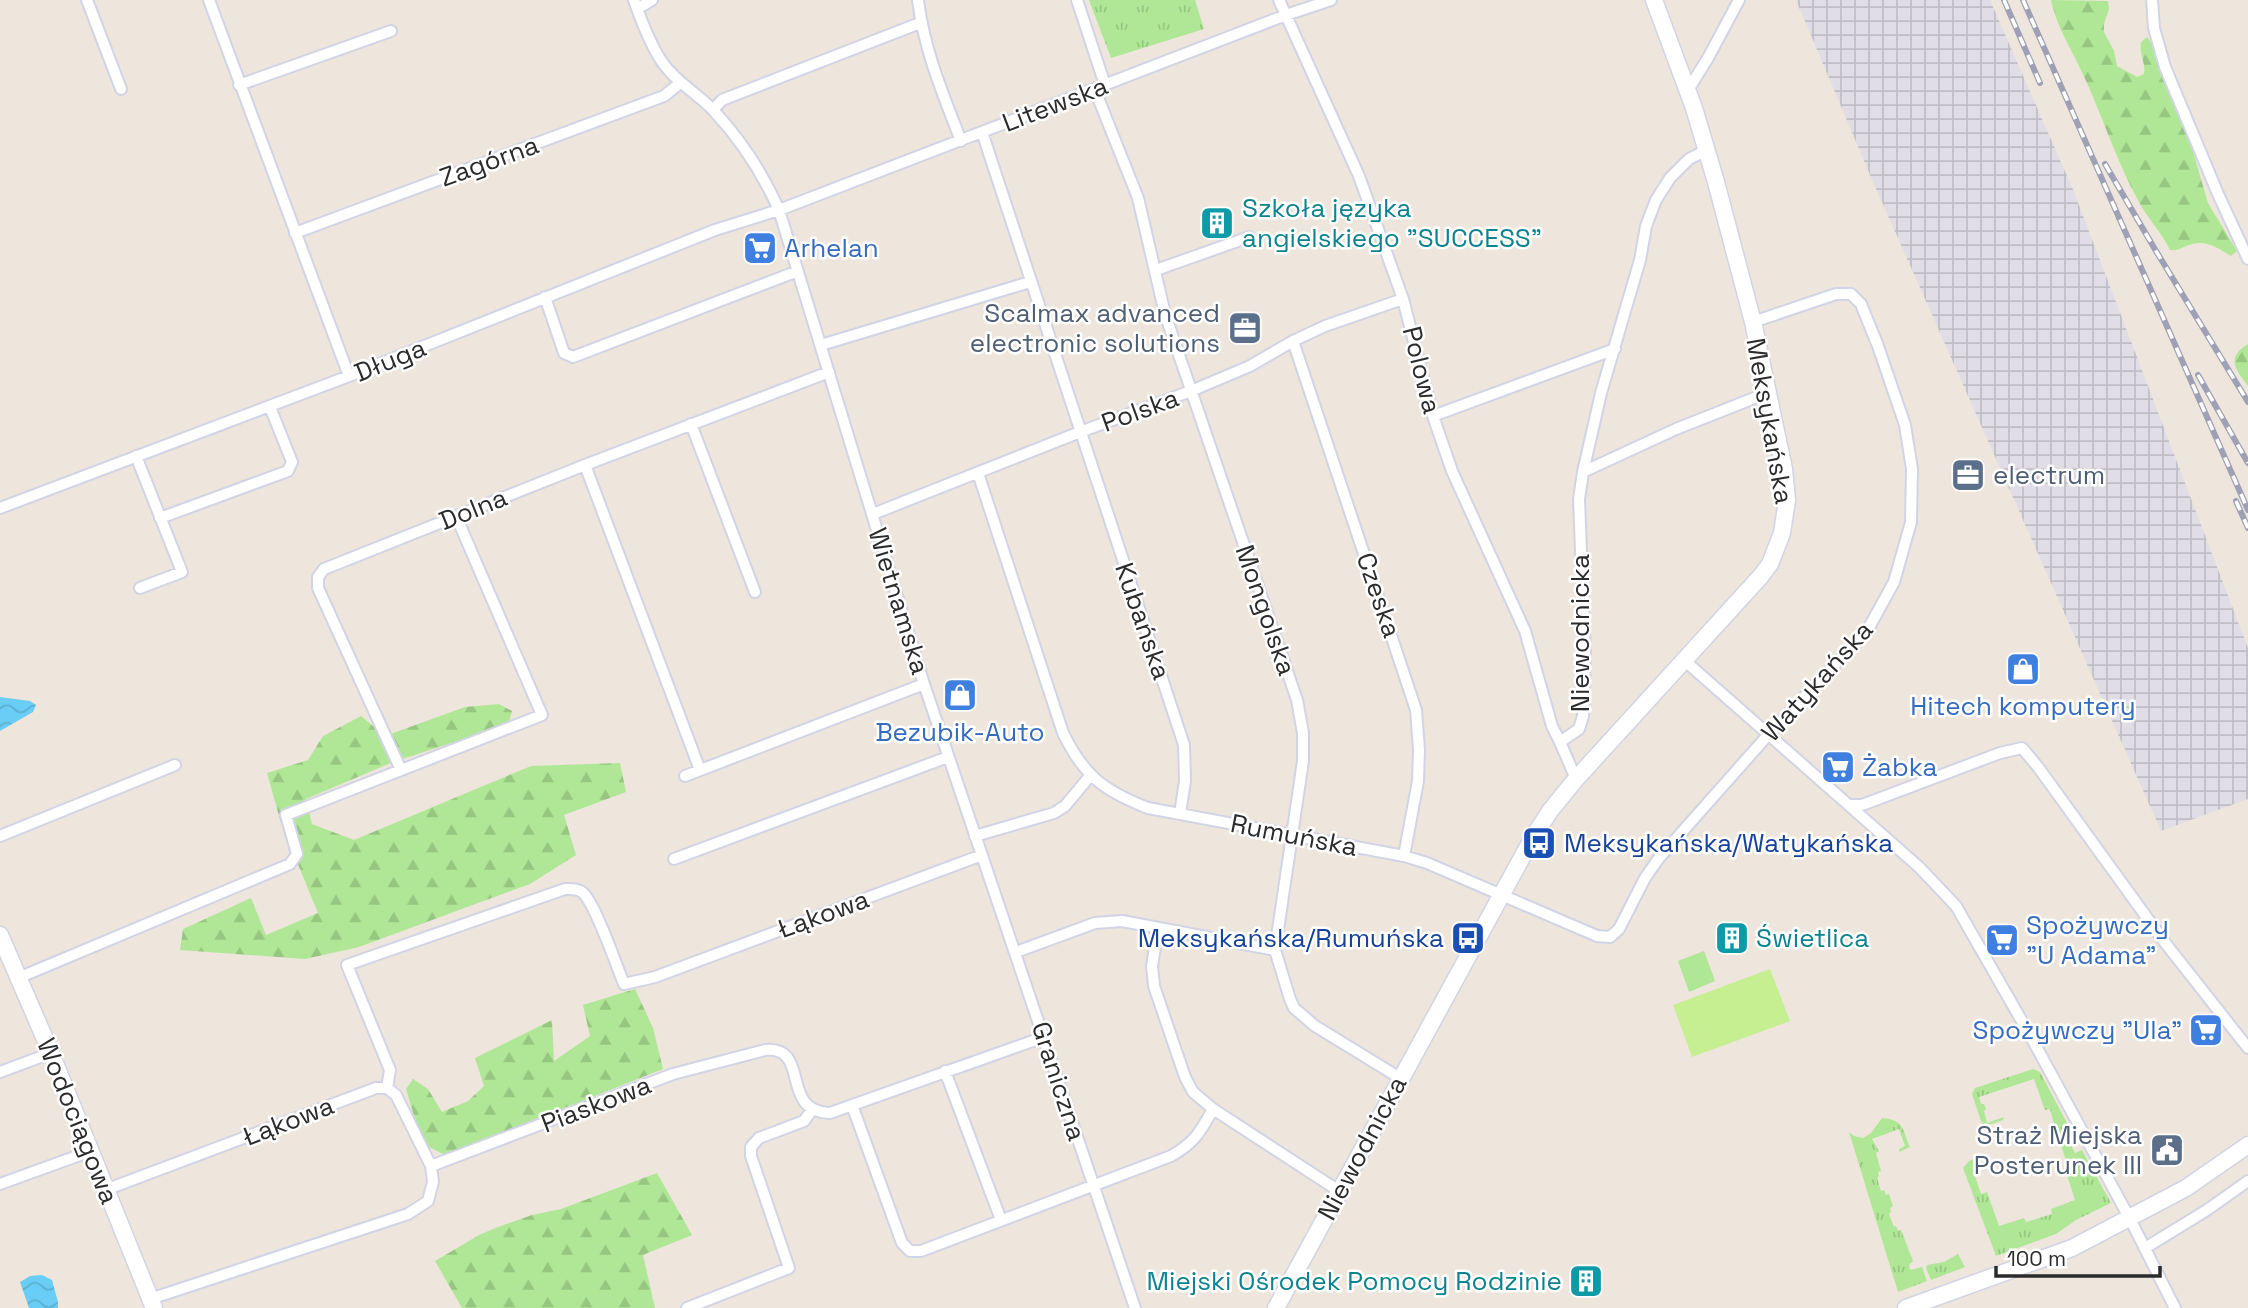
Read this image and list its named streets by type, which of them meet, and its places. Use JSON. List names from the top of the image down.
{
  "streets": {
    "street": [
      "Litewska",
      "Zagórna",
      "Długa",
      "Polowa",
      "Polska",
      "Meksykańska",
      "Dolna",
      "Czeska",
      "Wietnamska",
      "Mongolska",
      "Kubańska",
      "Niewodnicka",
      "Watykańska",
      "Rumuńska",
      "Łąkowa",
      "Graniczna",
      "Piaskowa",
      "Wodociągowa"
    ]
  },
  "crossings": [
    ["Litewska", "Długa"],
    ["Litewska", "Polowa"],
    ["Litewska", "Wietnamska"],
    ["Litewska", "Mongolska"],
    ["Litewska", "Kubańska"],
    ["Zagórna", "Wietnamska"],
    ["Długa", "Wietnamska"],
    ["Polowa", "Polska"],
    ["Polowa", "Niewodnicka"],
    ["Polska", "Czeska"],
    ["Polska", "Wietnamska"],
    ["Polska", "Mongolska"],
    ["Polska", "Kubańska"],
    ["Polska", "Rumuńska"],
    ["Meksykańska", "Niewodnicka"],
    ["Meksykańska", "Watykańska"],
    ["Dolna", "Wietnamska"],
    ["Czeska", "Rumuńska"],
    ["Wietnamska", "Łąkowa"],
    ["Wietnamska", "Graniczna"],
    ["Mongolska", "Rumuńska"],
    ["Kubańska", "Rumuńska"],
    ["Niewodnicka", "Watykańska"],
    ["Niewodnicka", "Rumuńska"],
    ["Watykańska", "Rumuńska"],
    ["Łąkowa", "Graniczna"],
    ["Łąkowa", "Wodociągowa"]
  ],
  "places": {
    "building": ["Szkoła języka angielskiego \"SUCCESS\"", "Świetlica", "Miejski Ośrodek Pomocy Rodzinie"],
    "supermarket": [
      "Arhelan",
      "Żabka",
      "Spożywczy \"U Adama\"",
      "Spożywczy \"Ula\""
    ],
    "office": ["Scalmax advanced electronic solutions", "electrum"],
    "shop": ["Hitech komputery", "Bezubik-Auto"],
    "bus stop": ["Meksykańska/Watykańska", "Meksykańska/Rumuńska"],
    "public building": ["Straż Miejska Posterunek III"]
  },
  "scale_bar": "100 m"
}
